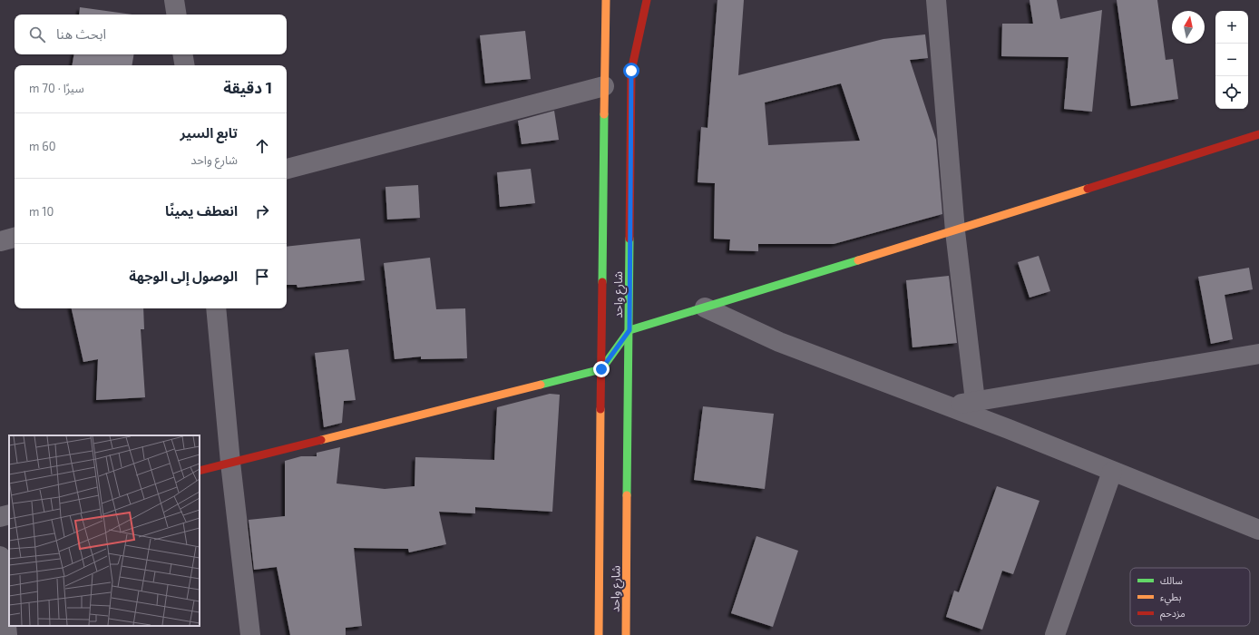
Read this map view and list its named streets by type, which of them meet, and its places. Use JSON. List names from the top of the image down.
{
  "streets": {
    "street": ["شارع واحد"]
  },
  "legend": ["سالك", "بطيء", "مزدحم"],
  "north": "top",
  "page": {
    "map_buttons": ["+", "−"],
    "search": "ابحث هنا",
    "heading": ["1 دقيقة", "سيرًا · 70 m"],
    "list": [
      ["تابع السير", "شارع واحد", "60 m"],
      ["انعطف يمينًا", "10 m"],
      "الوصول إلى الوجهة"
    ]
  }
}
